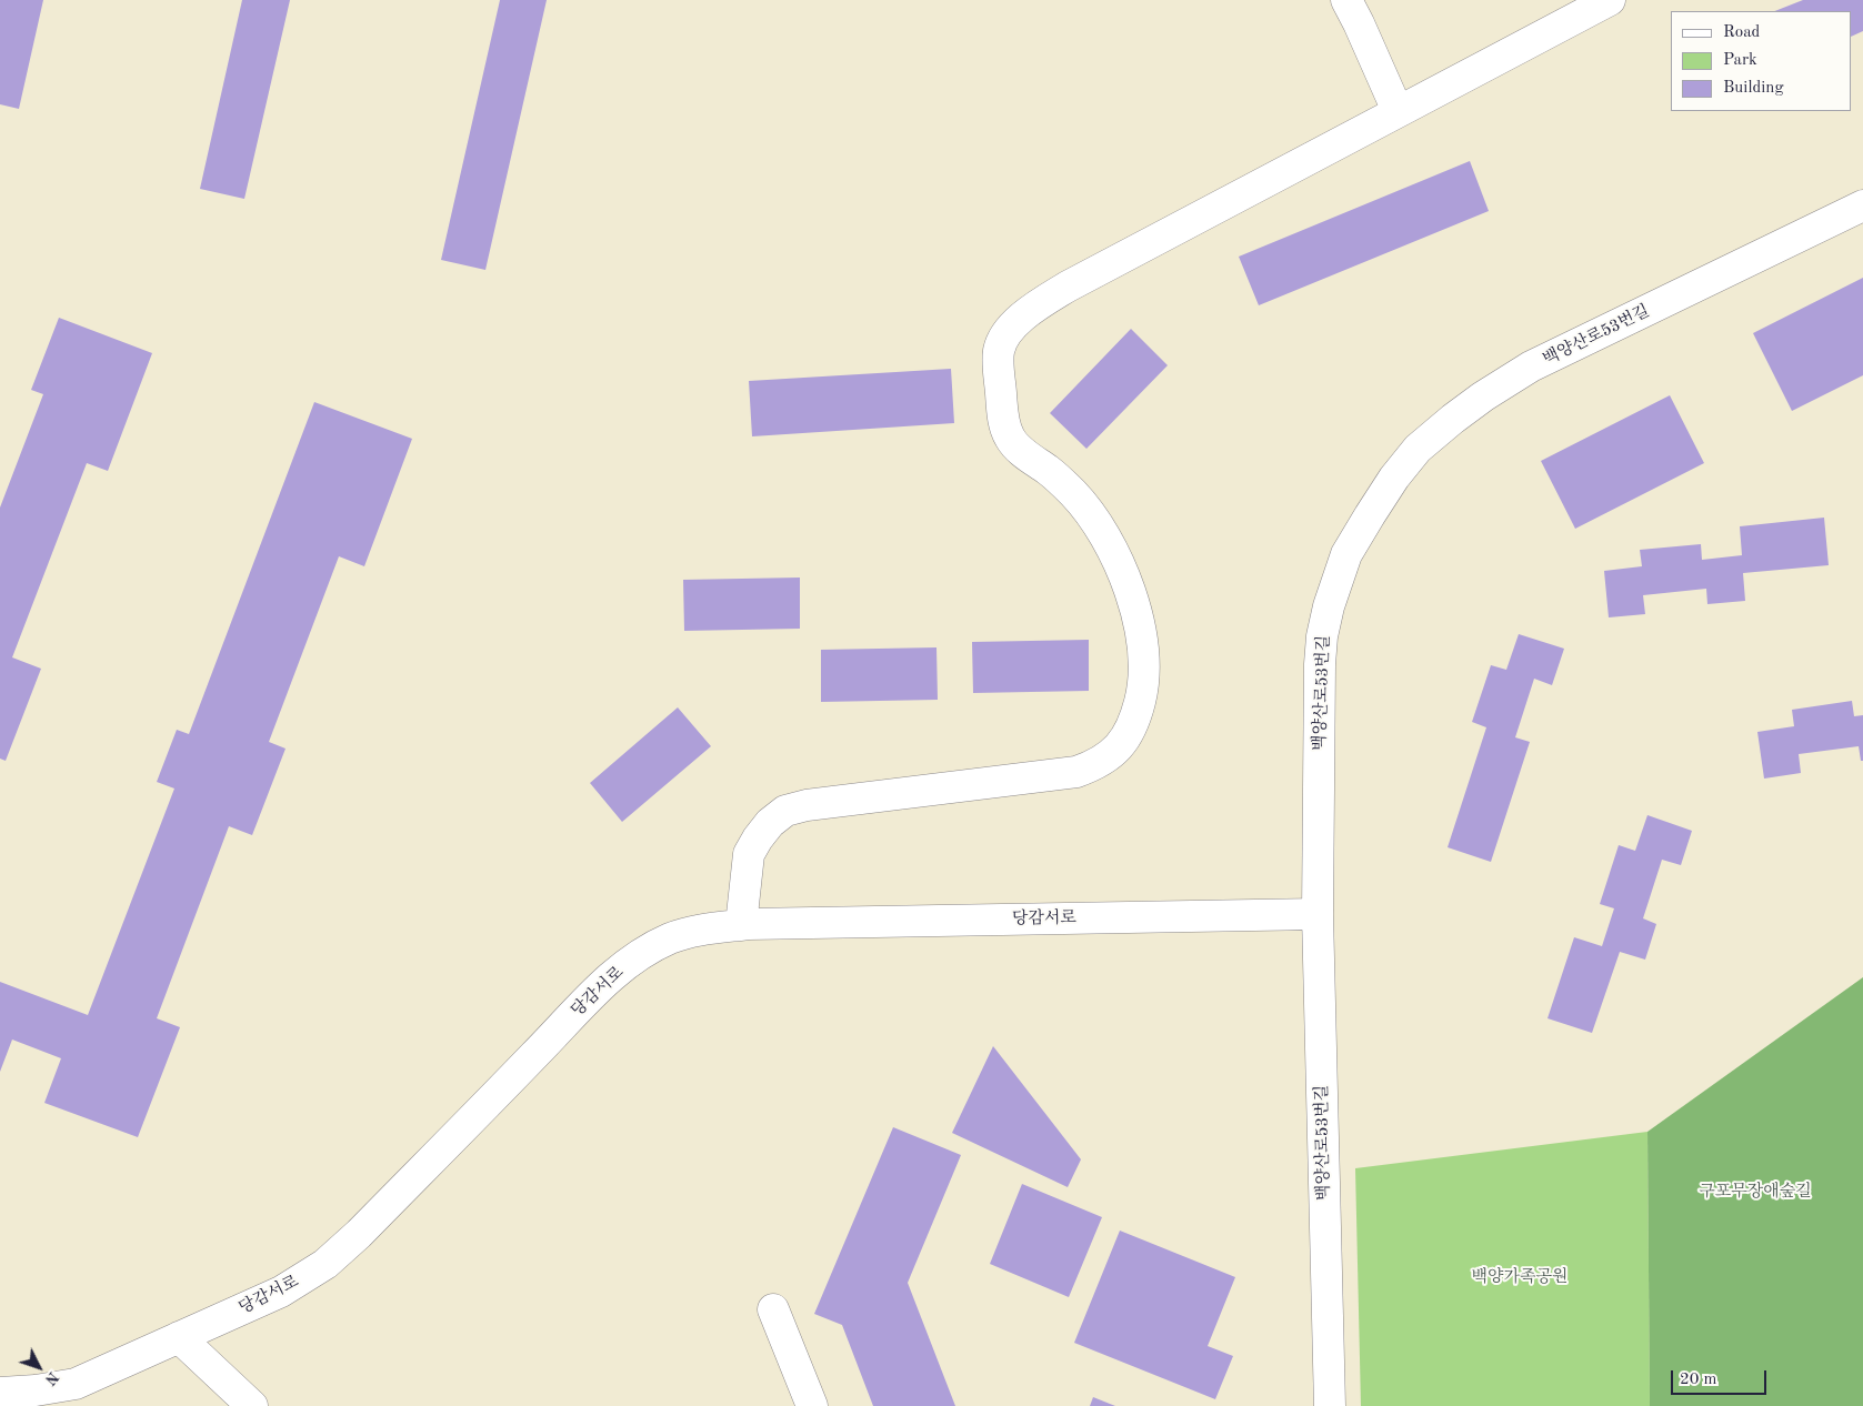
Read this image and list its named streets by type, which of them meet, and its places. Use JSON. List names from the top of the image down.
{
  "streets": {
    "street": ["백양산로53번길", "당감서로"]
  },
  "crossings": [
    ["백양산로53번길", "당감서로"]
  ],
  "parks": ["구포무장애숲길", "백양가족공원"],
  "legend": ["Road", "Park", "Building"],
  "scale_bar": "20 m",
  "north": "bottom right"
}
